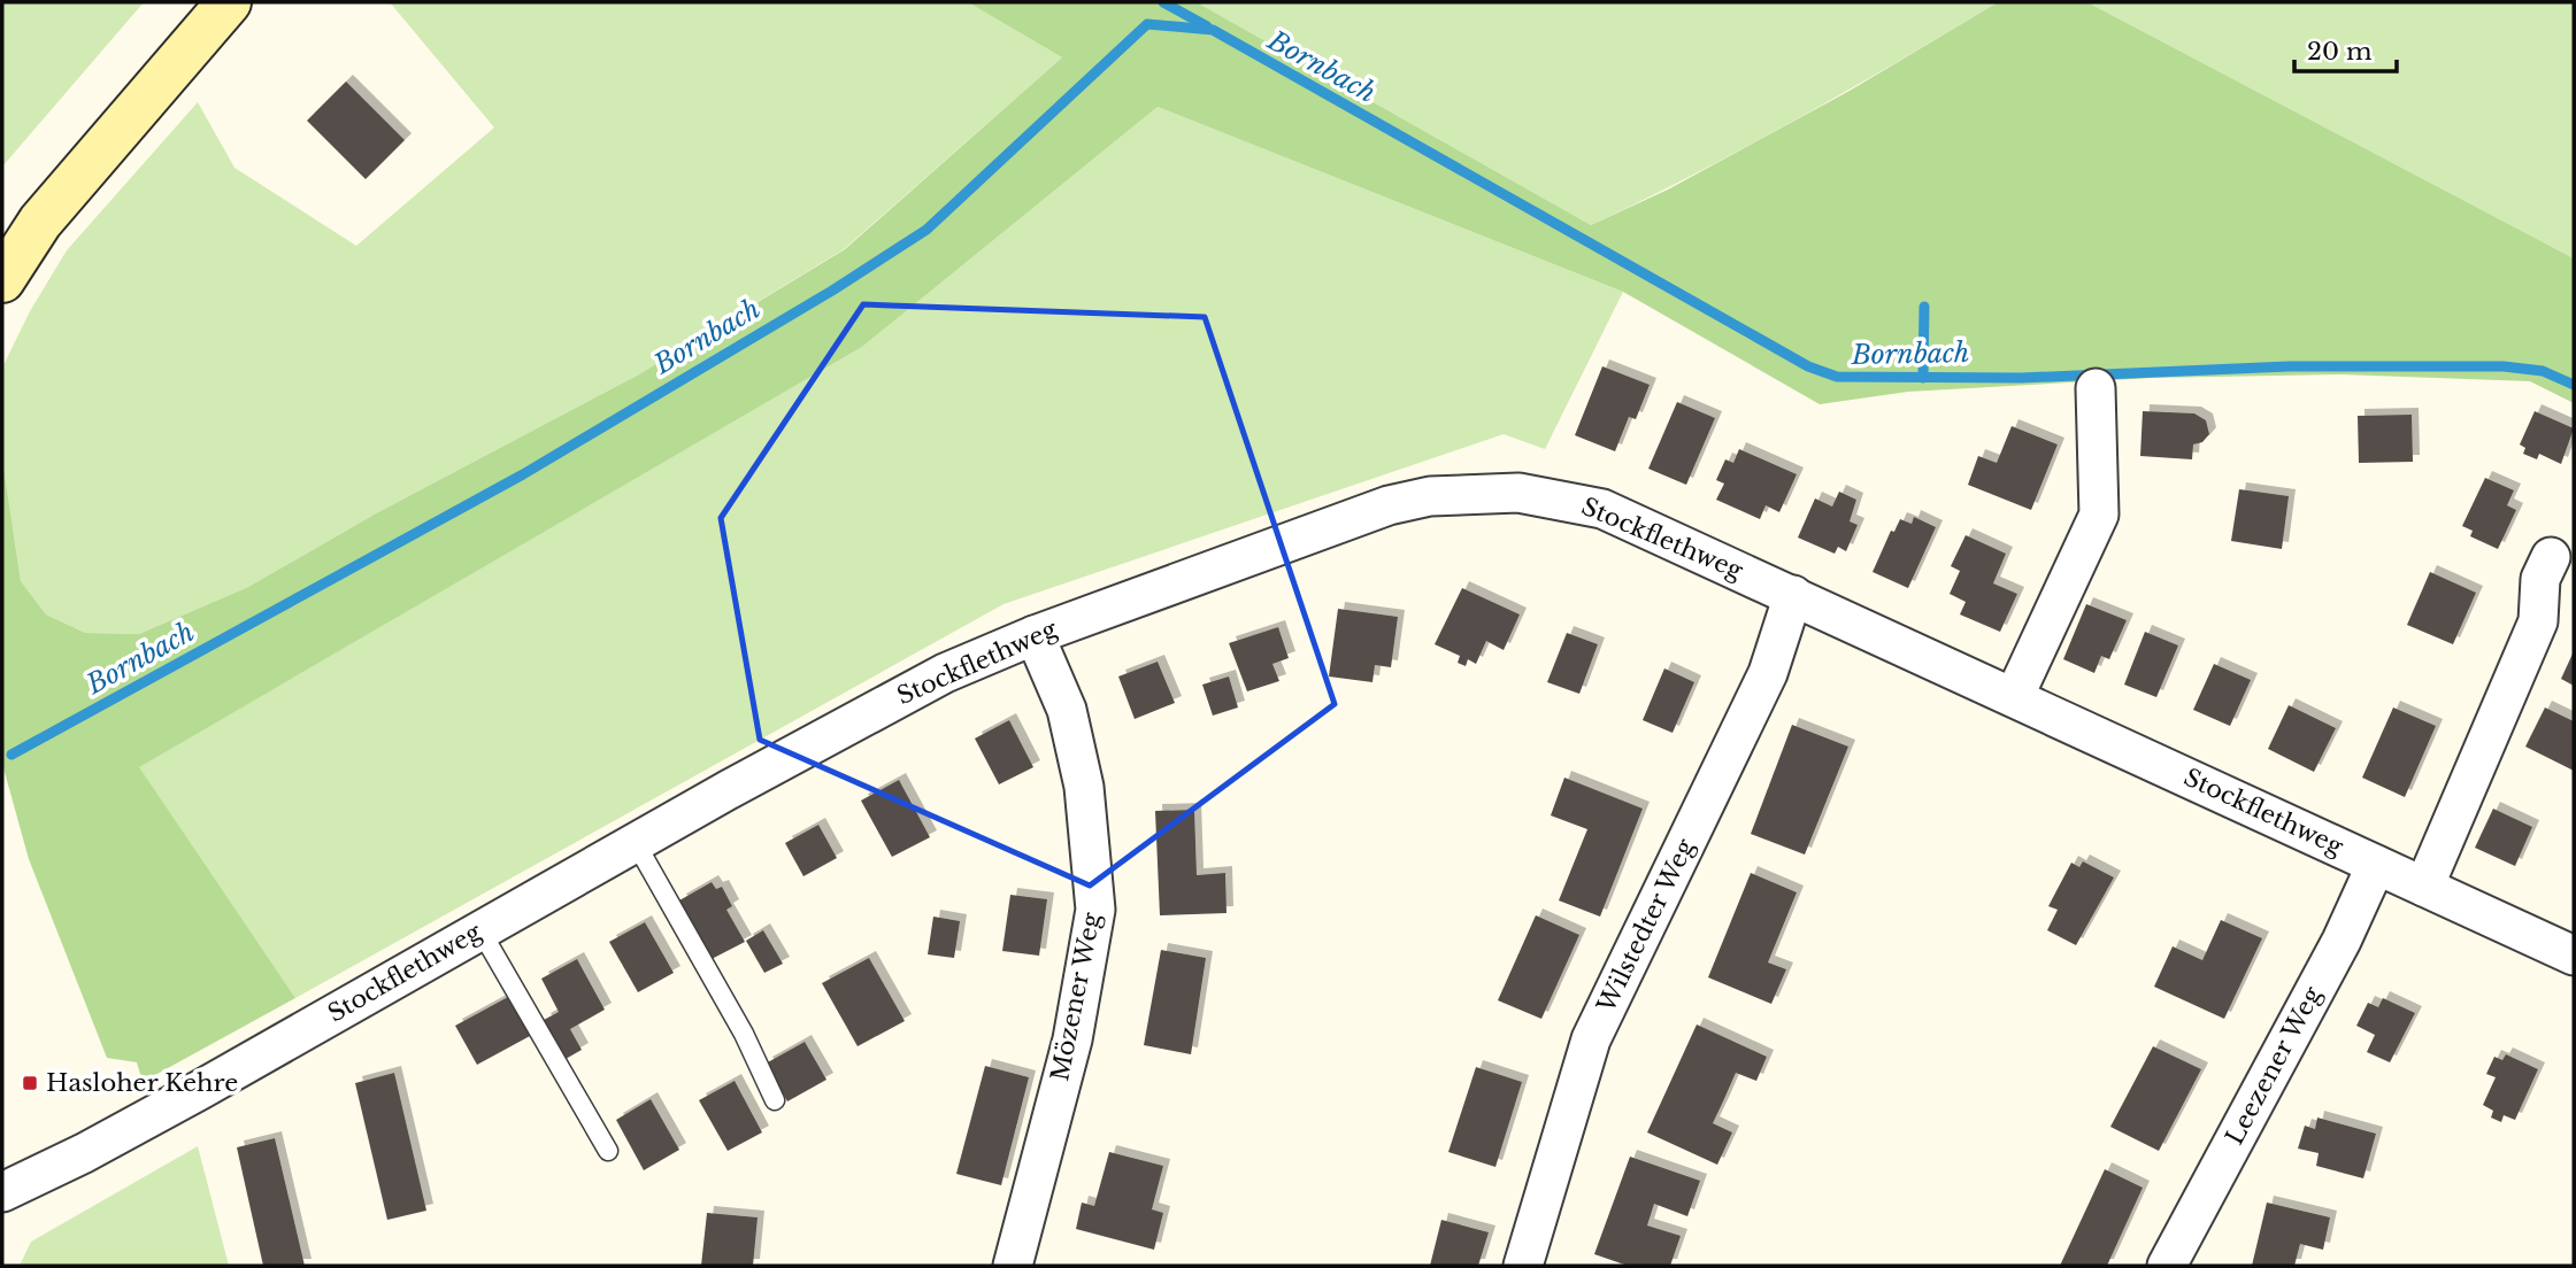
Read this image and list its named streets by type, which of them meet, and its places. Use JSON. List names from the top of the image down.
{
  "streets": {
    "street": [
      "Stockflethweg",
      "Wilstedter Weg",
      "Mözener Weg",
      "Leezener Weg"
    ]
  },
  "crossings": [
    ["Stockflethweg", "Wilstedter Weg"],
    ["Stockflethweg", "Mözener Weg"],
    ["Stockflethweg", "Leezener Weg"]
  ],
  "water": ["Bornbach"],
  "places": {
    "transit": ["Hasloher Kehre"]
  },
  "scale_bar": "20 m"
}
